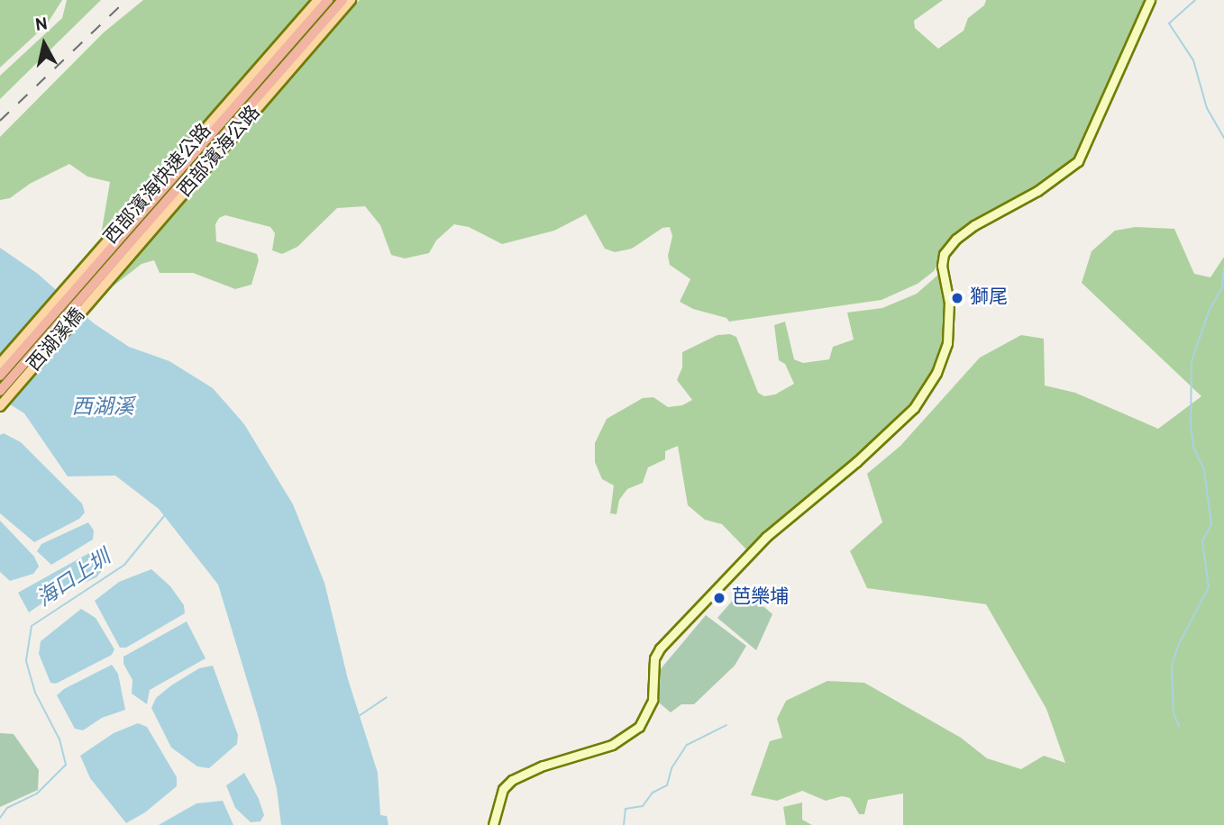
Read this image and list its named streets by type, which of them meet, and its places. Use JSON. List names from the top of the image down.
{
  "streets": {
    "highway": ["西部濱海快速公路"],
    "main road": ["西部濱海公路", "西湖溪橋"]
  },
  "crossings": [
    ["西部濱海公路", "西部濱海快速公路"],
    ["西部濱海公路", "西湖溪橋"],
    ["西部濱海快速公路", "西湖溪橋"]
  ],
  "water": ["西湖溪", "海口上圳"],
  "places": ["獅尾", "芭樂埔"],
  "north": "top"
}
